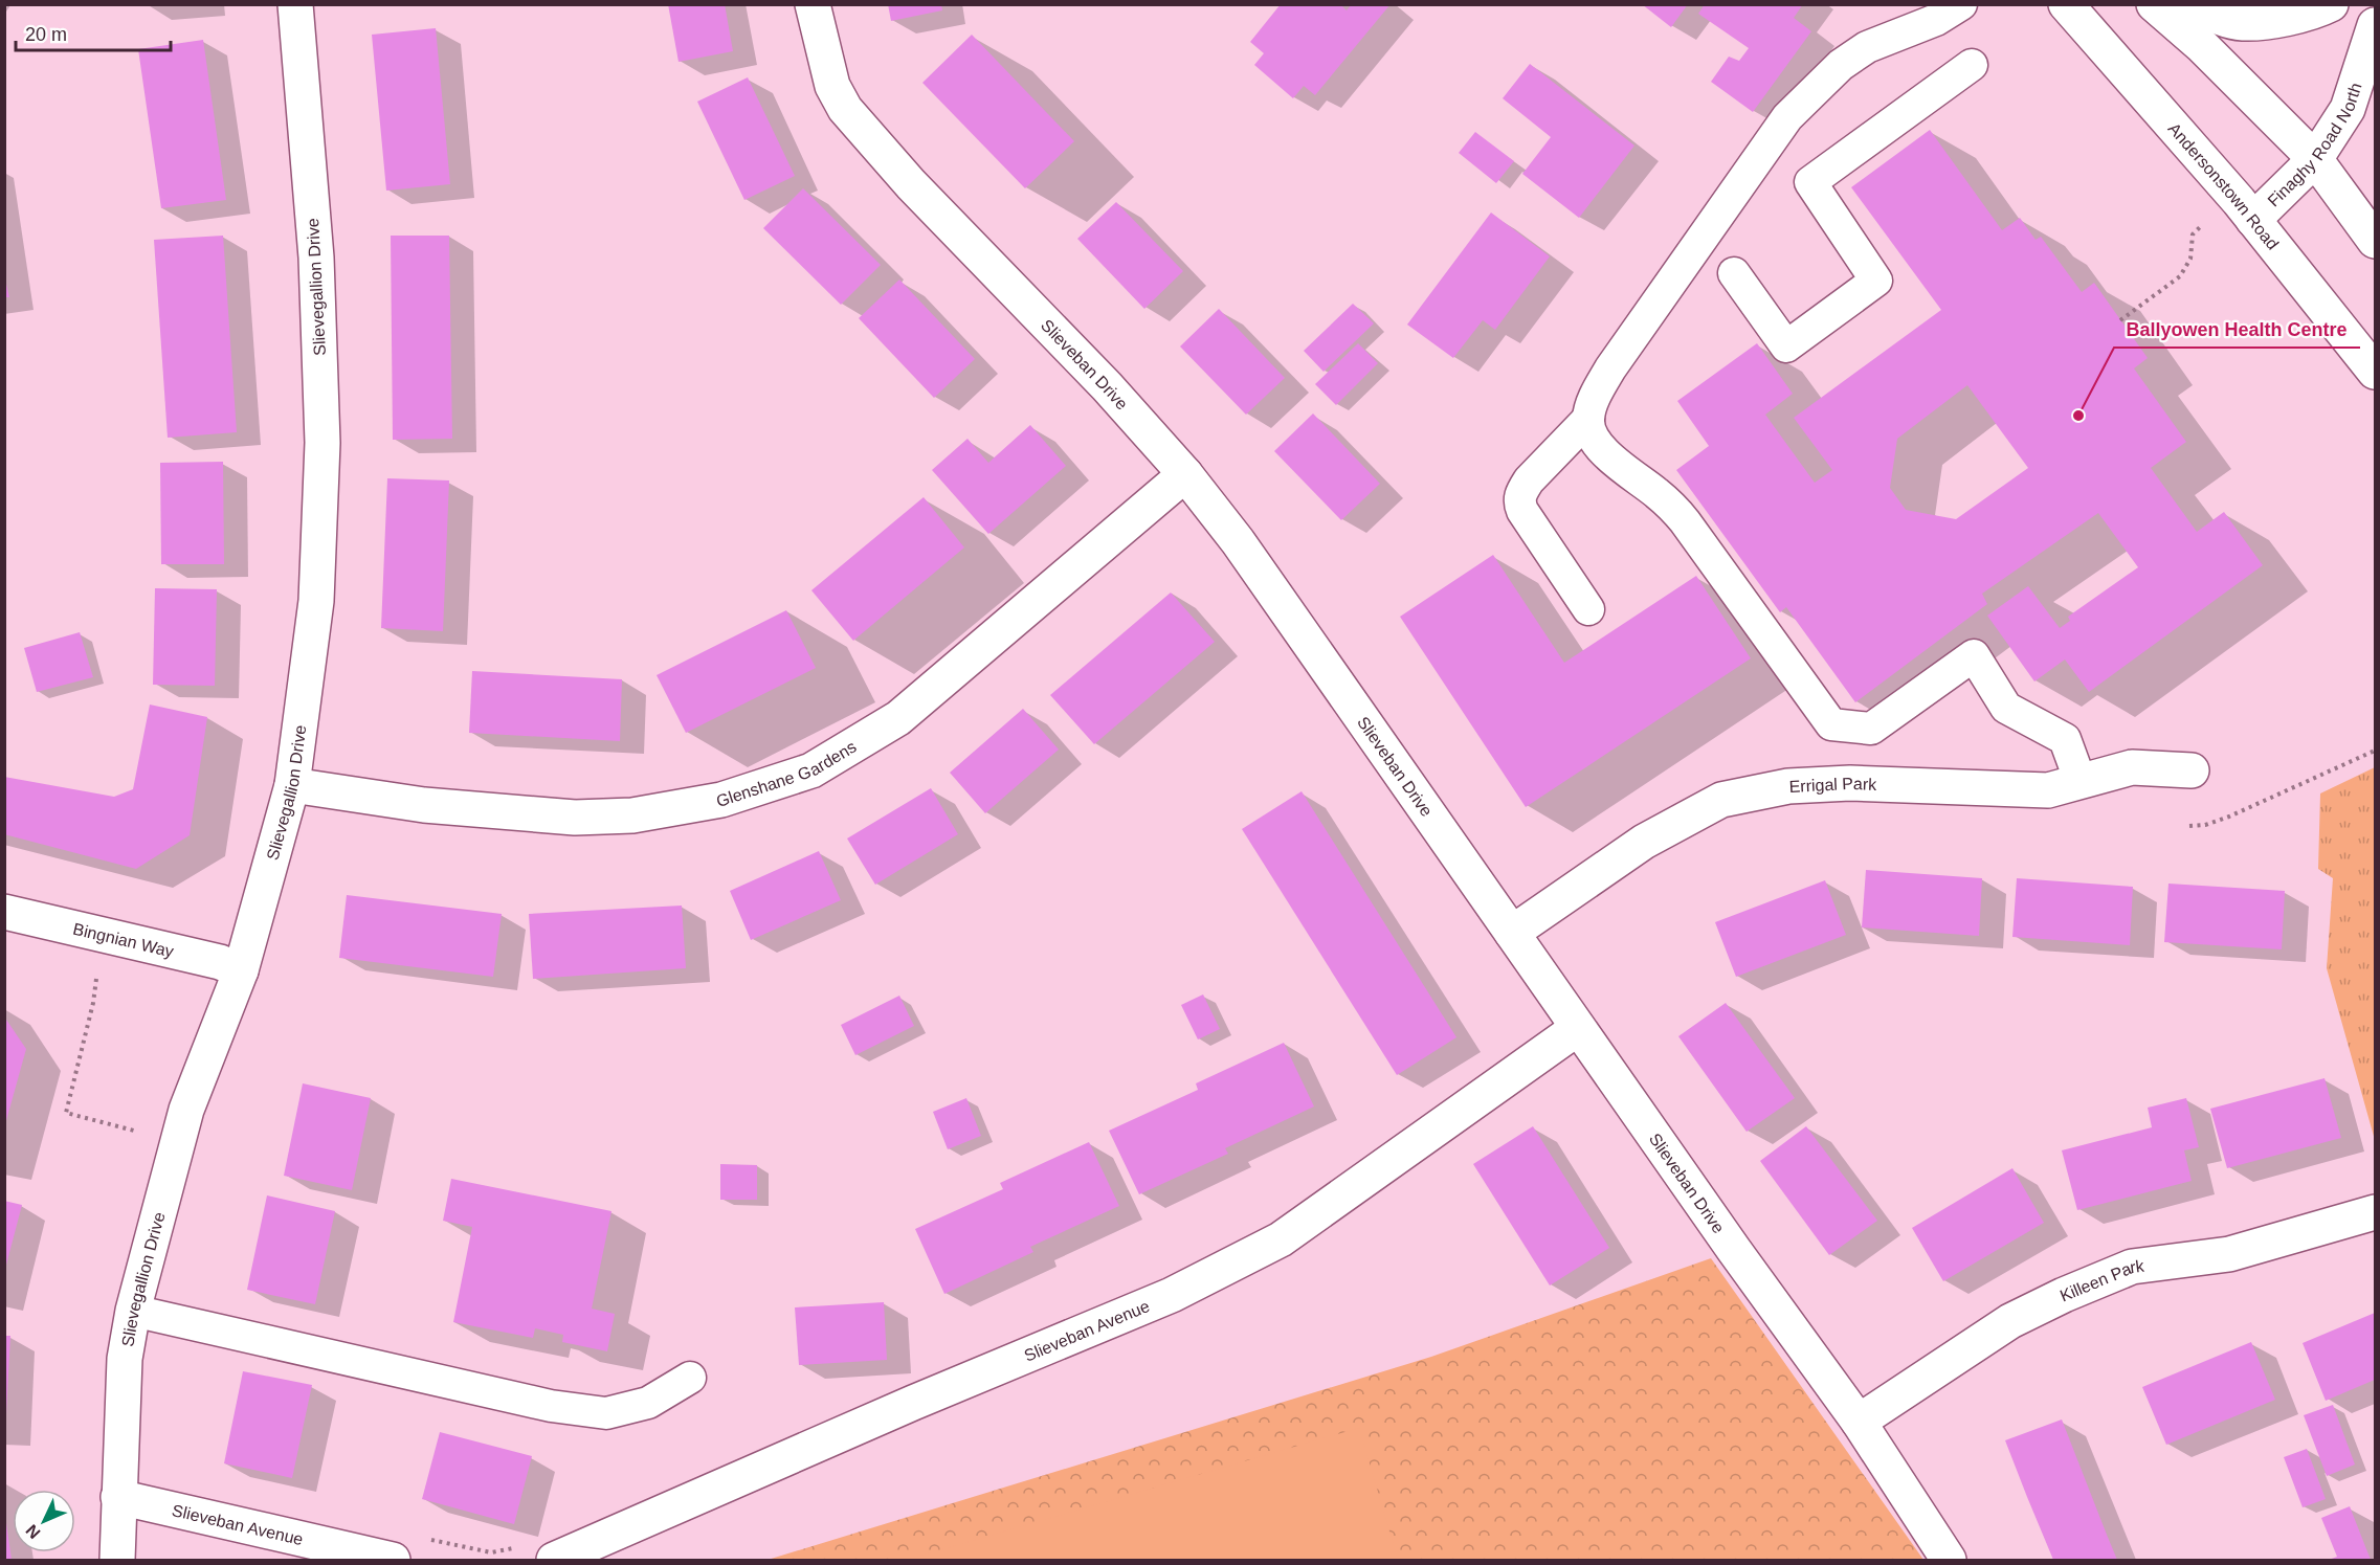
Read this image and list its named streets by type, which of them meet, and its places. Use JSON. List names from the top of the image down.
{
  "streets": {
    "street": [
      "Finaghy Road North",
      "Andersonstown Road",
      "Slievegallion Drive",
      "Slieveban Drive",
      "Glenshane Gardens",
      "Errigal Park",
      "Bingnian Way",
      "Killeen Park",
      "Slieveban Avenue"
    ]
  },
  "crossings": [
    ["Finaghy Road North", "Andersonstown Road"],
    ["Slievegallion Drive", "Glenshane Gardens"],
    ["Slievegallion Drive", "Bingnian Way"],
    ["Slievegallion Drive", "Slieveban Avenue"],
    ["Slieveban Drive", "Glenshane Gardens"],
    ["Slieveban Drive", "Errigal Park"],
    ["Slieveban Drive", "Killeen Park"],
    ["Slieveban Drive", "Slieveban Avenue"]
  ],
  "places": ["Ballyowen Health Centre"],
  "scale_bar": "20 m",
  "north": "bottom left"
}
